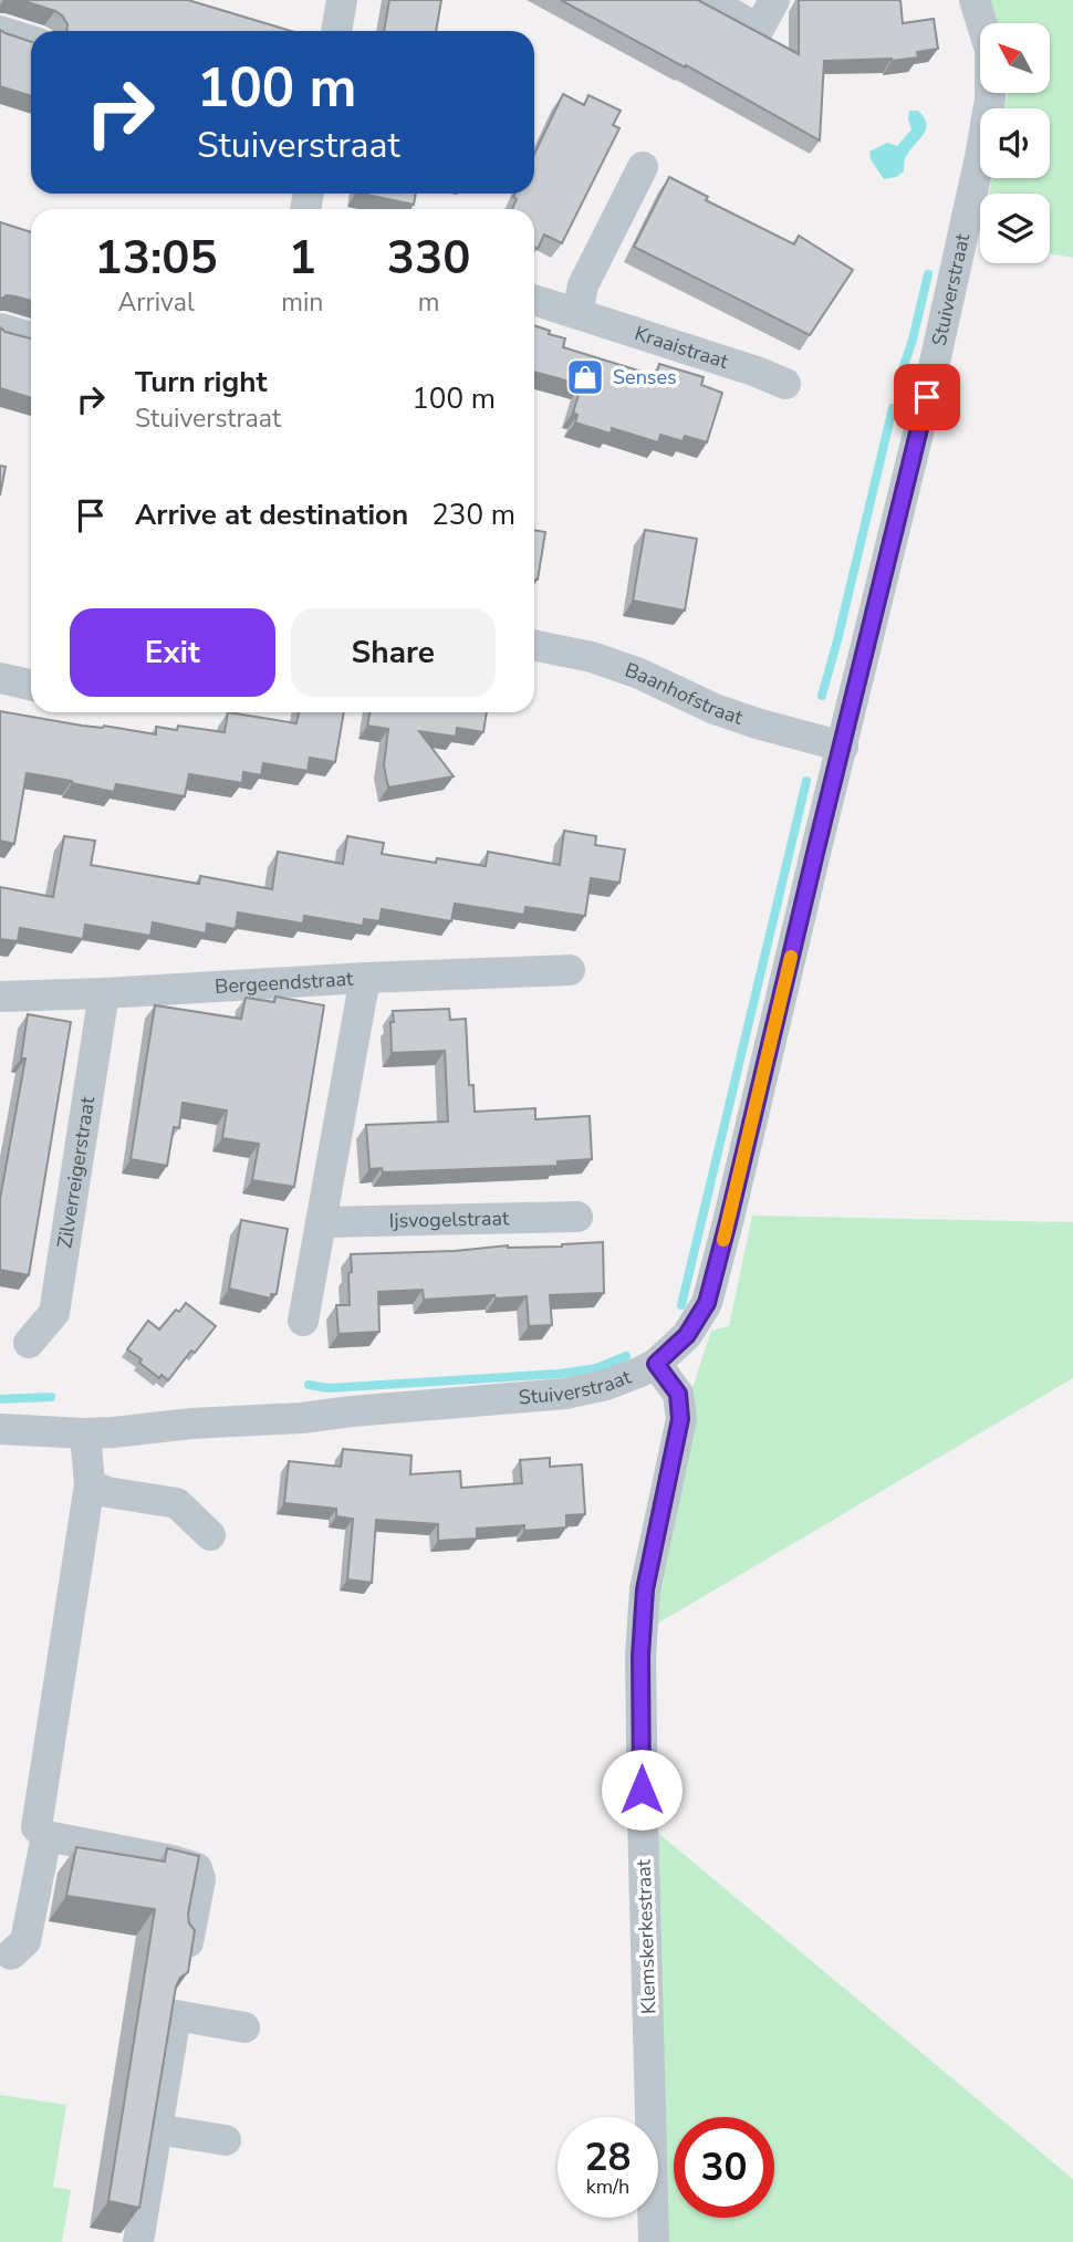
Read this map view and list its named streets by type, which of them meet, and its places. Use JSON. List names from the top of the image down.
{
  "streets": {
    "street": [
      "Stuiverstraat",
      "Kraaistraat",
      "Baanhofstraat",
      "Bergeendstraat",
      "Zilverreigerstraat",
      "Ijsvogelstraat",
      "Klemskerkestraat"
    ]
  },
  "crossings": [
    ["Stuiverstraat", "Baanhofstraat"],
    ["Stuiverstraat", "Klemskerkestraat"],
    ["Bergeendstraat", "Zilverreigerstraat"]
  ],
  "places": {
    "shop": ["Senses"]
  },
  "north": "top left",
  "page": {
    "turn": ["100 m", "Stuiverstraat"],
    "eta": [
      "13:05",
      "Arrival",
      "1",
      "min",
      "330",
      "m"
    ],
    "list": [
      {
        "name": "Turn right",
        "note": "Stuiverstraat",
        "value": "100 m"
      },
      {
        "name": "Arrive at destination",
        "value": "230 m"
      }
    ],
    "buttons": ["Exit", "Share"],
    "speed": "28 km/h",
    "limit": "30"
  }
}
